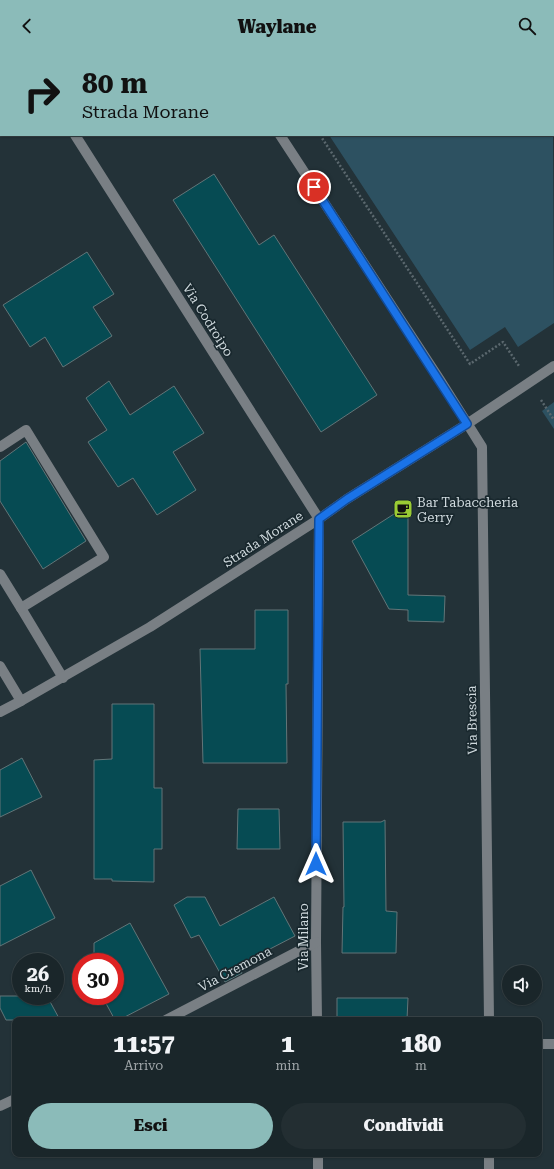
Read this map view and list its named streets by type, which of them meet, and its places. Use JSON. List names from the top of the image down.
{
  "streets": {
    "street": [
      "Via Codroipo",
      "Strada Morane",
      "Via Brescia",
      "Via Milano",
      "Via Cremona"
    ]
  },
  "crossings": [
    ["Via Codroipo", "Strada Morane"],
    ["Via Codroipo", "Via Milano"],
    ["Strada Morane", "Via Brescia"],
    ["Strada Morane", "Via Milano"],
    ["Via Milano", "Via Cremona"]
  ],
  "places": {
    "cafe": ["Bar Tabaccheria Gerry"]
  },
  "page": {
    "header": "Waylane",
    "turn": ["80 m", "Strada Morane"],
    "speed": "26 km/h",
    "limit": "30",
    "eta": [
      "11:57",
      "Arrivo",
      "1",
      "min",
      "180",
      "m"
    ],
    "buttons": ["Esci", "Condividi"]
  }
}
